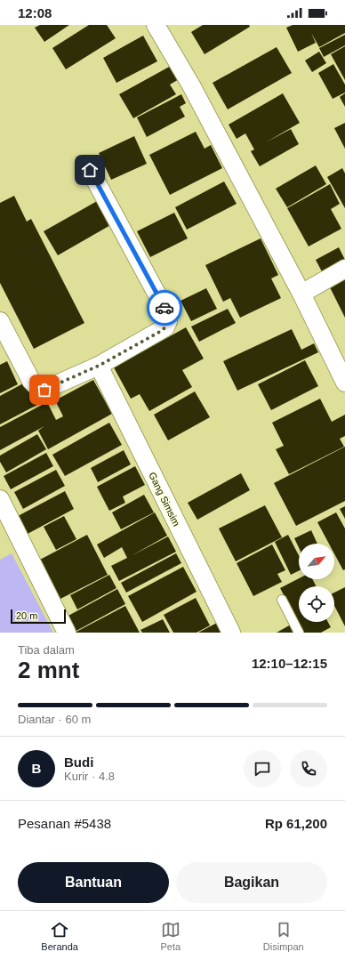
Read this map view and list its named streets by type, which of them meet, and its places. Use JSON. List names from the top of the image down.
{
  "streets": {
    "street": ["Gang Simsim"]
  },
  "scale_bar": "20 m",
  "north": "top right",
  "page": {
    "status": "12:08",
    "scale": "20 m",
    "heading": ["2 mnt", "Tiba dalam", "12:10–12:15"],
    "panel": [
      "Budi",
      "Kurir · 4.8",
      "Pesanan #5438",
      "Rp 61,200"
    ],
    "bar": "Diantar · 60 m",
    "round": "B",
    "buttons": ["Bantuan", "Bagikan"],
    "tabs": ["Beranda", "Peta", "Disimpan"]
  }
}
